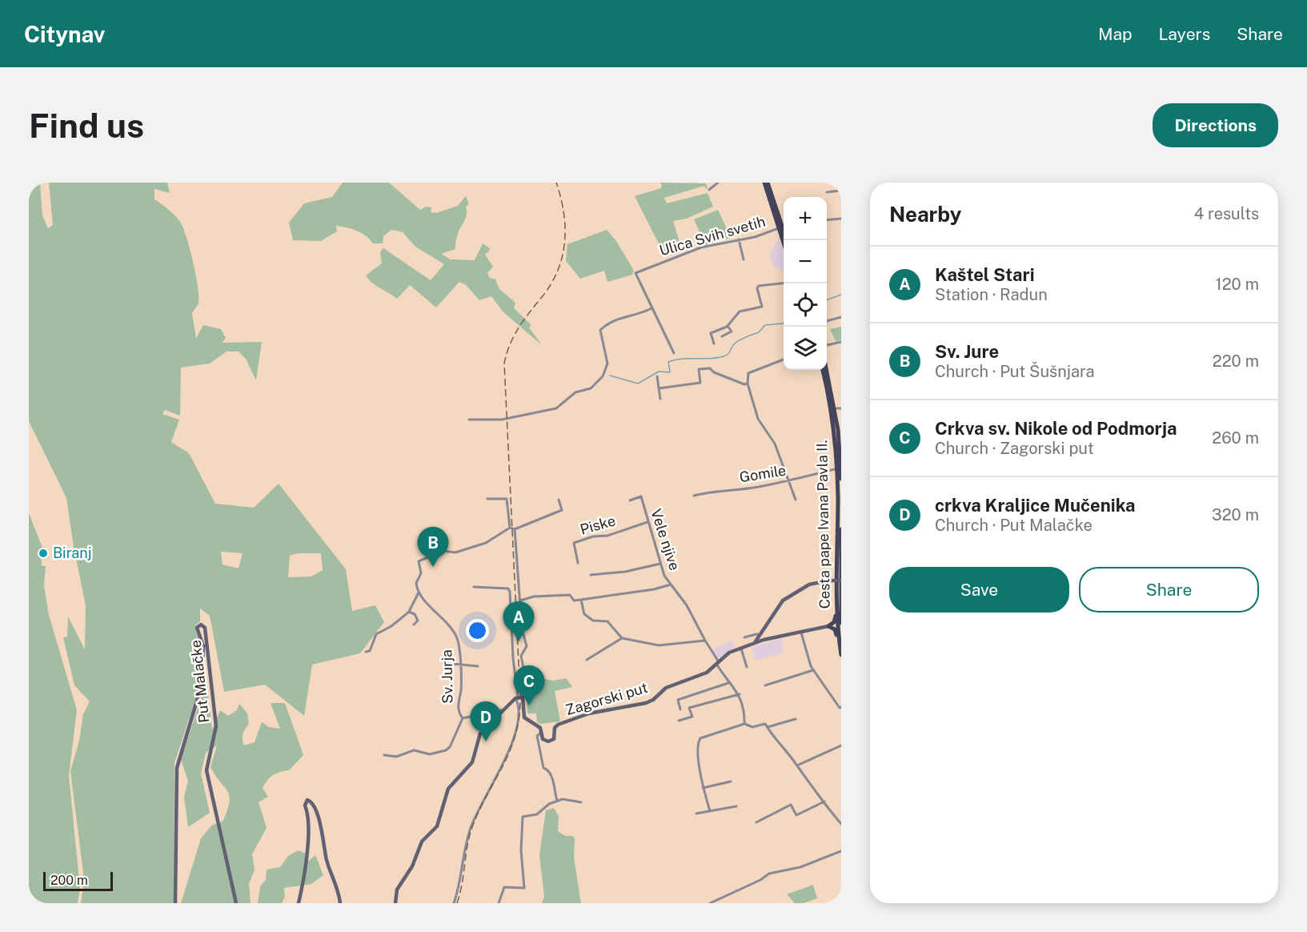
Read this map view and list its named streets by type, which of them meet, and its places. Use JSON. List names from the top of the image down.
{
  "streets": {
    "main road": ["Cesta pape Ivana Pavla II.", "Put Malačke", "Zagorski put"],
    "street": [
      "Ulica Svih svetih",
      "Gomile",
      "Piske",
      "Vele njive",
      "Sv. Jurja"
    ]
  },
  "crossings": [
    ["Piske", "Vele njive"],
    ["Vele njive", "Zagorski put"]
  ],
  "places": ["Biranj"],
  "scale_bar": "200 m",
  "page": {
    "header": "Citynav",
    "nav": ["Map", "Layers", "Share"],
    "buttons": [
      "Directions",
      ["Save", "Share"]
    ],
    "title": "Find us",
    "heading": ["Nearby", "4 results"],
    "map_buttons": ["+", "−"],
    "list": [
      {
        "mark": "A",
        "name": "Kaštel Stari",
        "note": "Station · Radun",
        "value": "120 m"
      },
      {
        "mark": "B",
        "name": "Sv. Jure",
        "note": "Church · Put Šušnjara",
        "value": "220 m"
      },
      {
        "mark": "C",
        "name": "Crkva sv. Nikole od Podmorja",
        "note": "Church · Zagorski put",
        "value": "260 m"
      },
      {
        "mark": "D",
        "name": "crkva Kraljice Mučenika",
        "note": "Church · Put Malačke",
        "value": "320 m"
      }
    ],
    "pins": [
      "B",
      "A",
      "C",
      "D"
    ],
    "scale": "200 m"
  }
}
